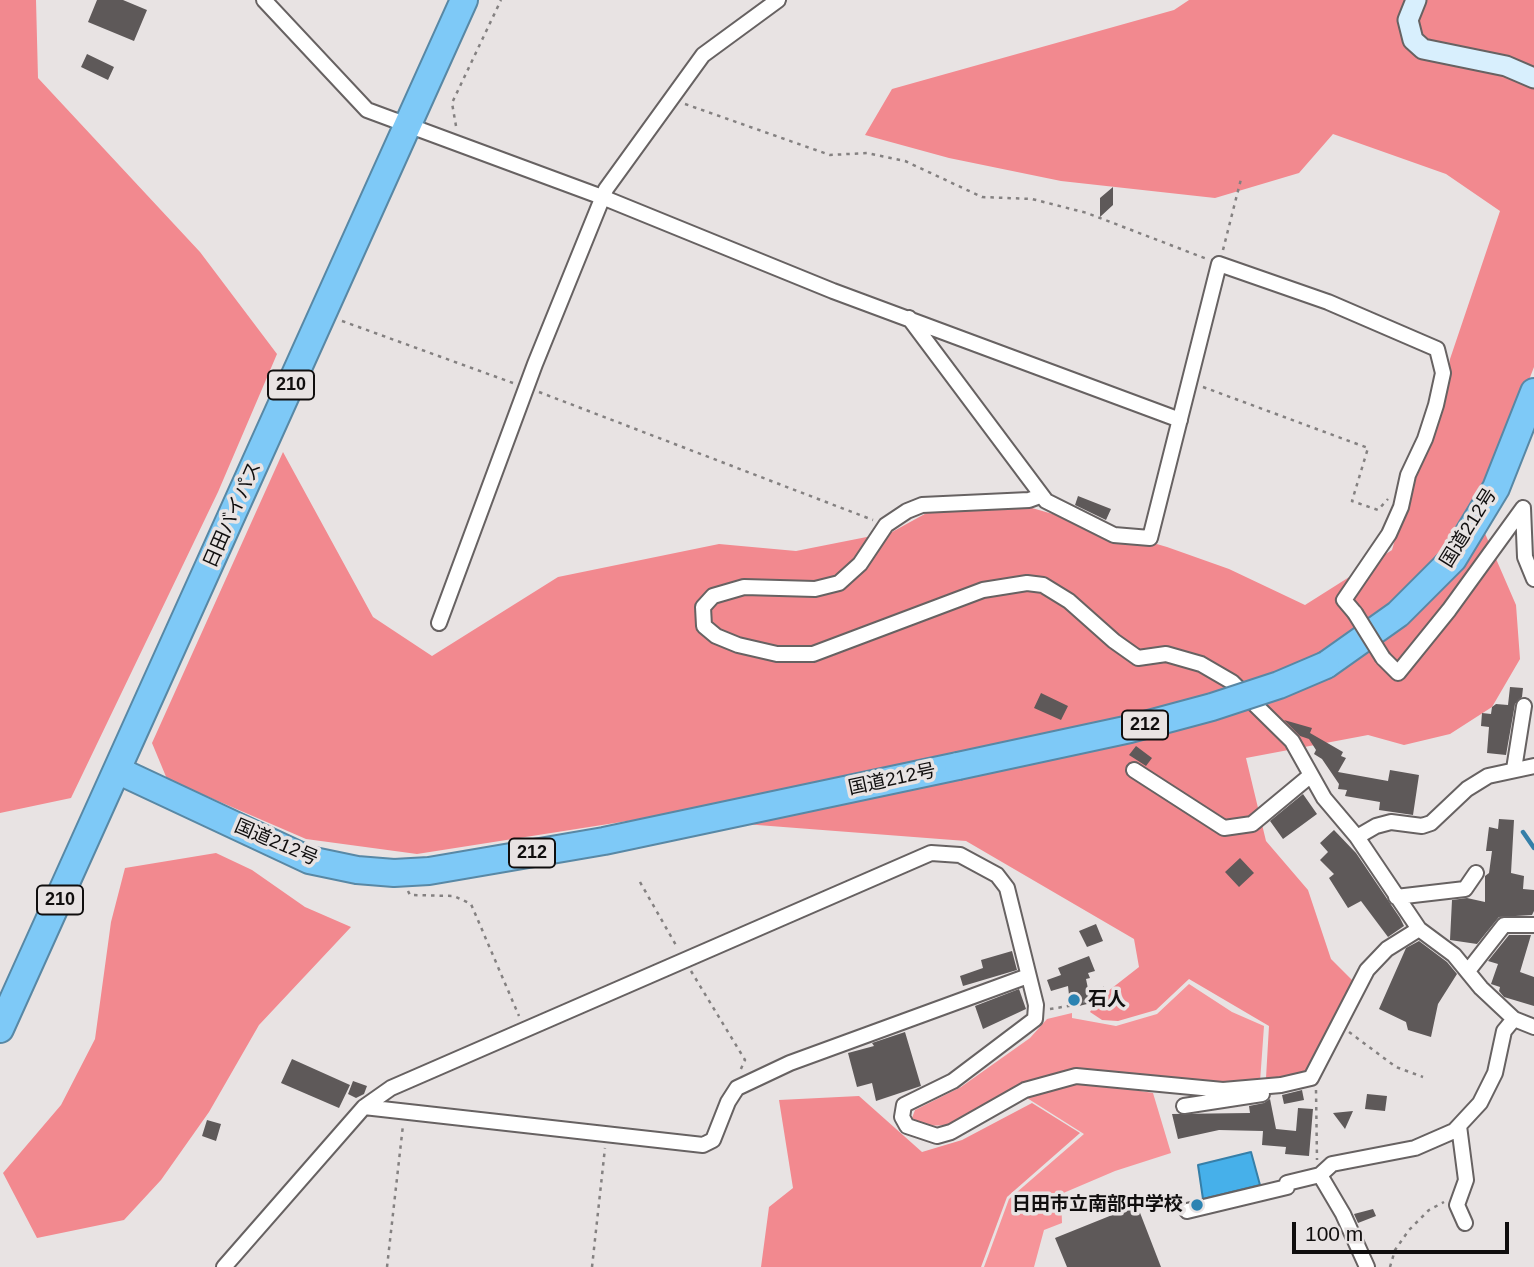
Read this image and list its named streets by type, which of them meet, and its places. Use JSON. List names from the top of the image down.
{
  "streets": {
    "highway": [
      "210",
      "日田バイパス",
      "国道212号",
      "212"
    ]
  },
  "crossings": [
    ["日田バイパス", "国道212号"]
  ],
  "places": ["石人", "日田市立南部中学校"],
  "scale_bar": "100 m"
}
